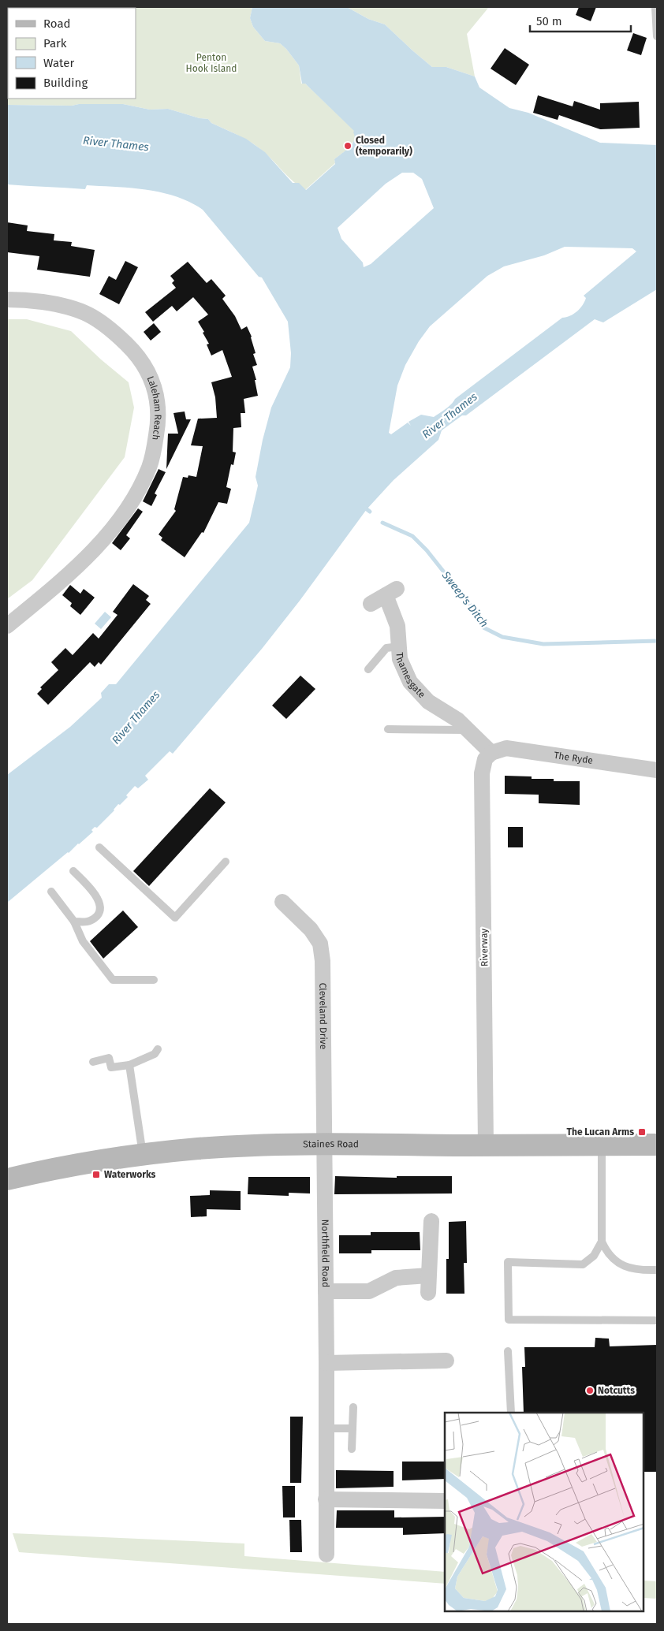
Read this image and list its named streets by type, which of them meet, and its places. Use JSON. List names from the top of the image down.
{
  "streets": {
    "main road": ["Staines Road"],
    "street": [
      "Laleham Reach",
      "Thamesgate",
      "The Ryde",
      "Riverway",
      "Cleveland Drive",
      "Northfield Road"
    ]
  },
  "crossings": [
    ["Thamesgate", "The Ryde"],
    ["Thamesgate", "Riverway"],
    ["The Ryde", "Riverway"],
    ["Riverway", "Staines Road"],
    ["Cleveland Drive", "Staines Road"],
    ["Cleveland Drive", "Northfield Road"],
    ["Staines Road", "Northfield Road"]
  ],
  "water": ["River Thames", "Sweep's Ditch"],
  "parks": ["Penton Hook Island"],
  "places": {
    "other": ["Closed (temporarily)", "Notcutts"],
    "transit": ["The Lucan Arms", "Waterworks"]
  },
  "legend": [
    "Road",
    "Park",
    "Water",
    "Building"
  ],
  "scale_bar": "50 m"
}
